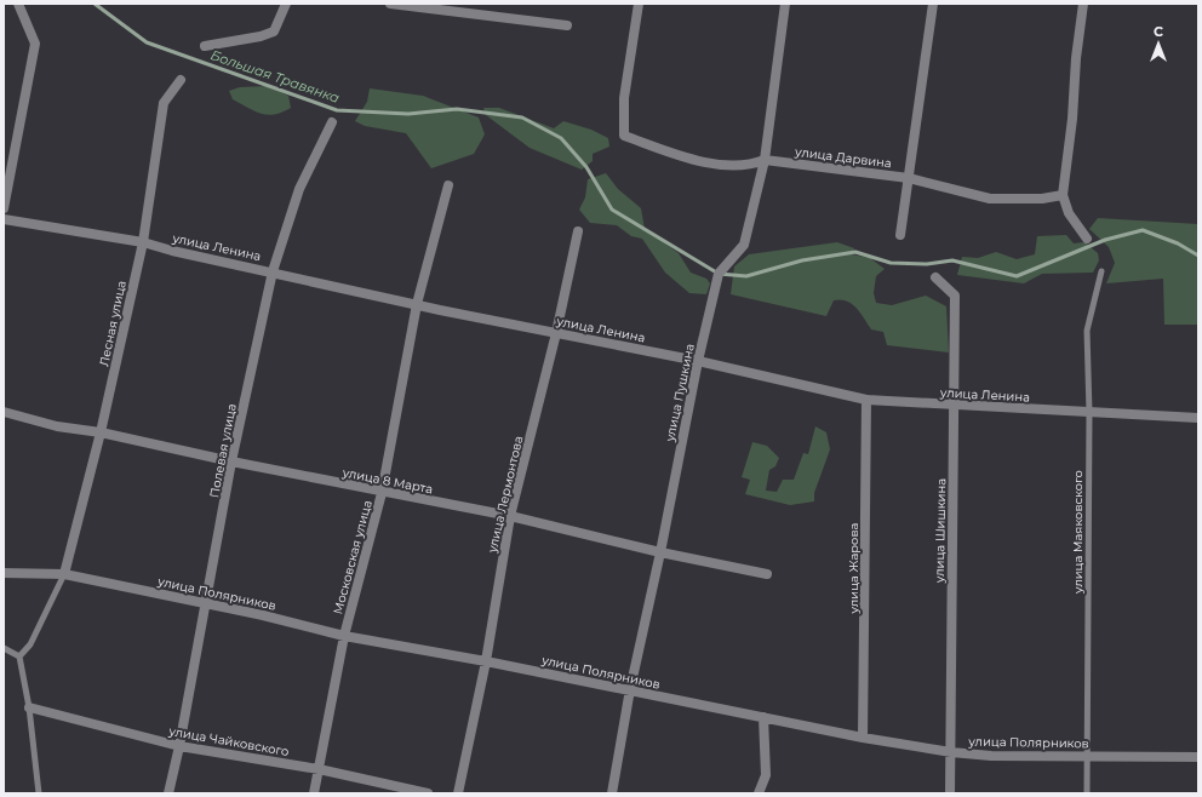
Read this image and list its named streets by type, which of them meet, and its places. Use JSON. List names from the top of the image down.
{
  "streets": {
    "street": [
      "улица Дарвина",
      "улица Ленина",
      "Лесная улица",
      "улица Пушкина",
      "Полевая улица",
      "улица 8 Марта",
      "улица Лермонтова",
      "улица Шишкина",
      "Московская улица",
      "улица Жарова",
      "улица Полярников",
      "улица Чайковского"
    ],
    "lane": ["улица Маяковского"]
  },
  "crossings": [
    ["улица Дарвина", "улица Пушкина"],
    ["улица Ленина", "Лесная улица"],
    ["улица Ленина", "улица Пушкина"],
    ["улица Ленина", "Полевая улица"],
    ["улица Ленина", "улица Лермонтова"],
    ["улица Ленина", "улица Шишкина"],
    ["улица Ленина", "улица Маяковского"],
    ["улица Ленина", "Московская улица"],
    ["улица Ленина", "улица Жарова"],
    ["Лесная улица", "улица 8 Марта"],
    ["Лесная улица", "улица Полярников"],
    ["улица Пушкина", "улица 8 Марта"],
    ["улица Пушкина", "улица Полярников"],
    ["Полевая улица", "улица 8 Марта"],
    ["Полевая улица", "улица Полярников"],
    ["Полевая улица", "улица Чайковского"],
    ["улица 8 Марта", "улица Лермонтова"],
    ["улица 8 Марта", "Московская улица"],
    ["улица Лермонтова", "улица Полярников"],
    ["улица Шишкина", "улица Полярников"],
    ["улица Маяковского", "улица Полярников"],
    ["Московская улица", "улица Полярников"],
    ["Московская улица", "улица Чайковского"],
    ["улица Жарова", "улица Полярников"]
  ],
  "water": ["Большая Травянка"],
  "north": "top"
}
